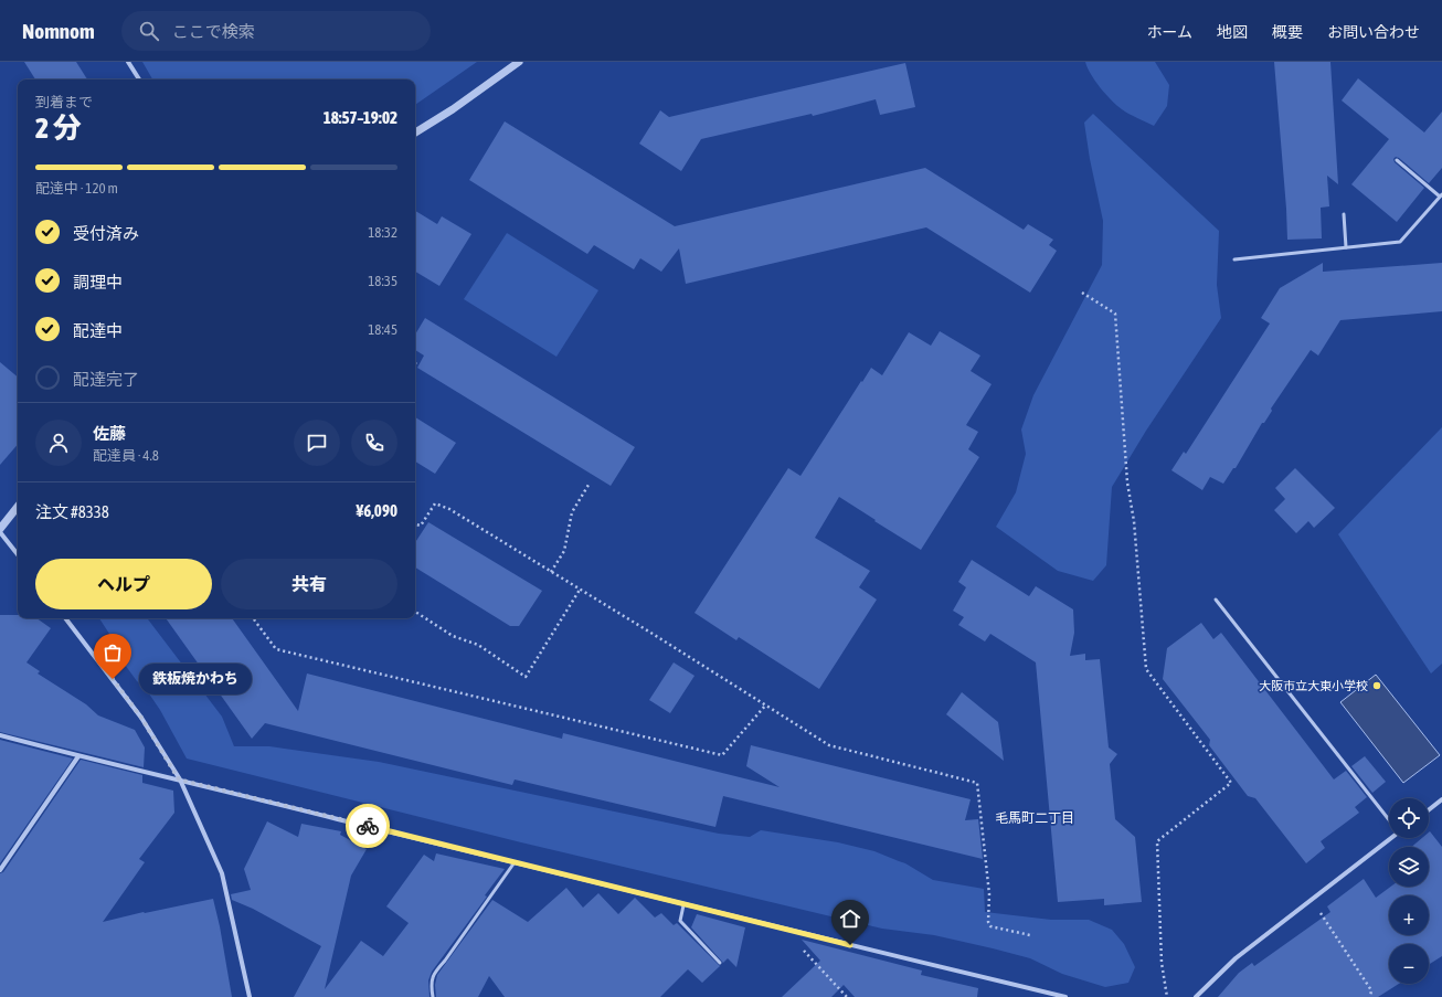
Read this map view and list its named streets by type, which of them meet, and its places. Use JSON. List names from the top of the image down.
{
  "districts": ["毛馬町二丁目"],
  "places": ["鉄板焼かわち", "大阪市立大東小学校"],
  "page": {
    "header": "Nomnom",
    "search": "ここで検索",
    "nav": [
      "ホーム",
      "地図",
      "概要",
      "お問い合わせ"
    ],
    "heading": ["2 分", "到着まで", "18:57–19:02"],
    "panel": [
      "佐藤",
      "配達員 · 4.8",
      "注文 #8338",
      "¥6,090"
    ],
    "bar": "配達中 · 120 m",
    "list": [
      ["受付済み", "18:32"],
      ["調理中", "18:35"],
      ["配達中", "18:45"],
      "配達完了"
    ],
    "buttons": ["ヘルプ", "共有"],
    "bubble": "鉄板焼かわち",
    "map_buttons": ["+", "−"]
  }
}
